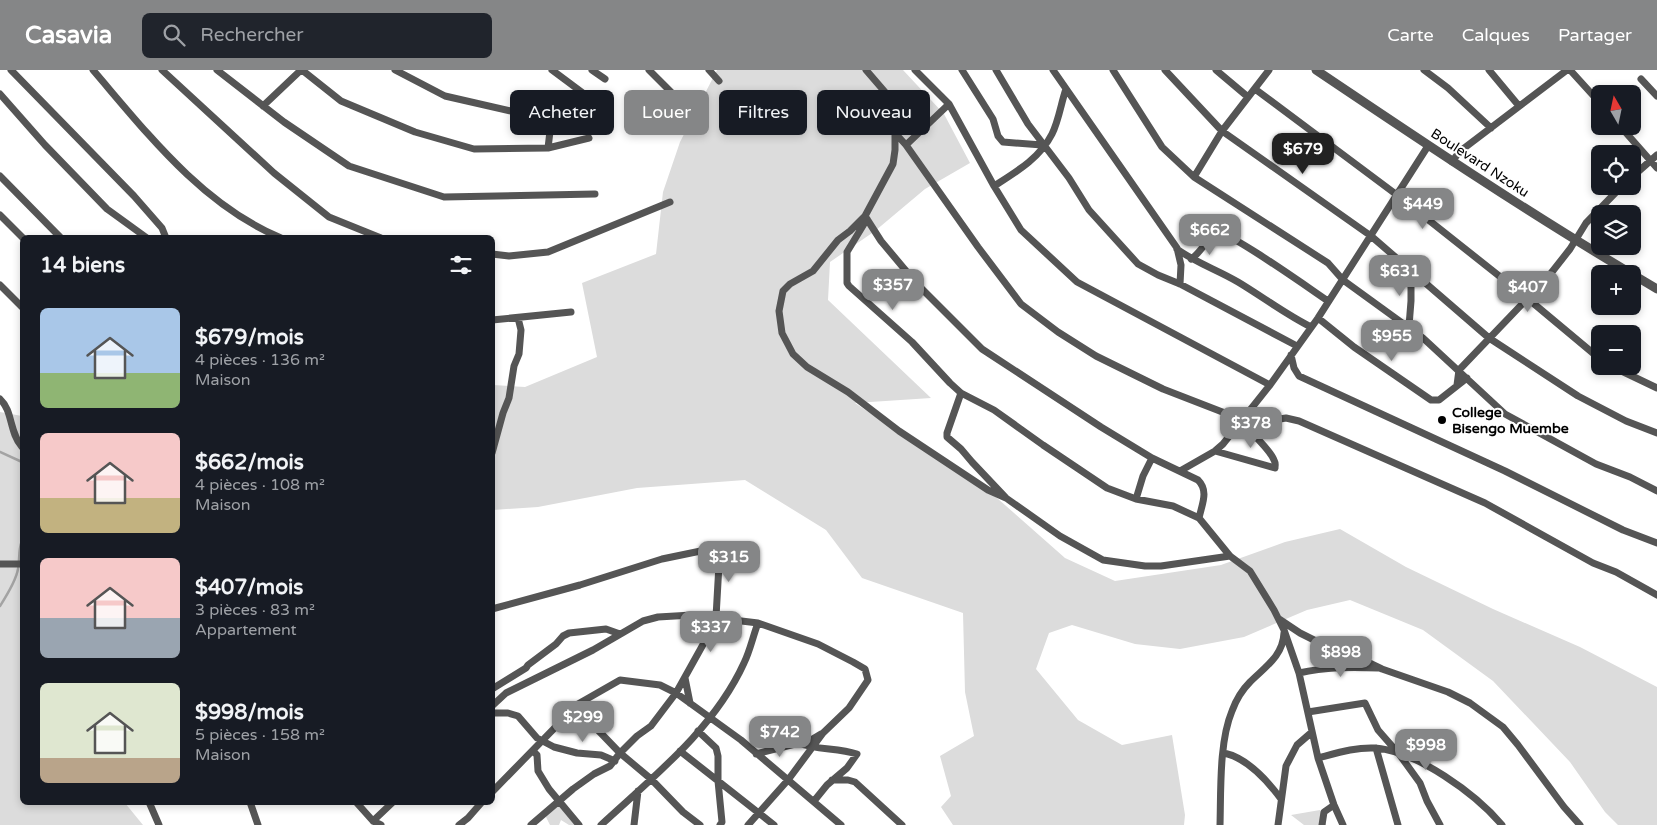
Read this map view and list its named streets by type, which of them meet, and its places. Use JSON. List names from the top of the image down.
{
  "streets": {
    "street": ["Boulevard Nzoku"]
  },
  "places": ["College Bisengo Muembe"],
  "north": "top",
  "page": {
    "header": "Casavia",
    "search": "Rechercher",
    "nav": ["Carte", "Calques", "Partager"],
    "map_buttons": ["+", "−"],
    "chip": [
      "Acheter",
      "Louer",
      "Filtres",
      "Nouveau"
    ],
    "price": [
      "$679",
      "$449",
      "$662",
      "$631",
      "$357",
      "$407",
      "$955",
      "$378",
      "$315",
      "$337",
      "$898",
      "$299",
      "$742",
      "$998"
    ],
    "heading": "14 biens",
    "list": [
      {
        "name": "$679/mois",
        "note": "4 pièces · 136 m² · Maison"
      },
      {
        "name": "$662/mois",
        "note": "4 pièces · 108 m² · Maison"
      },
      {
        "name": "$407/mois",
        "note": "3 pièces · 83 m² · Appartement"
      },
      {
        "name": "$998/mois",
        "note": "5 pièces · 158 m² · Maison"
      }
    ]
  }
}
